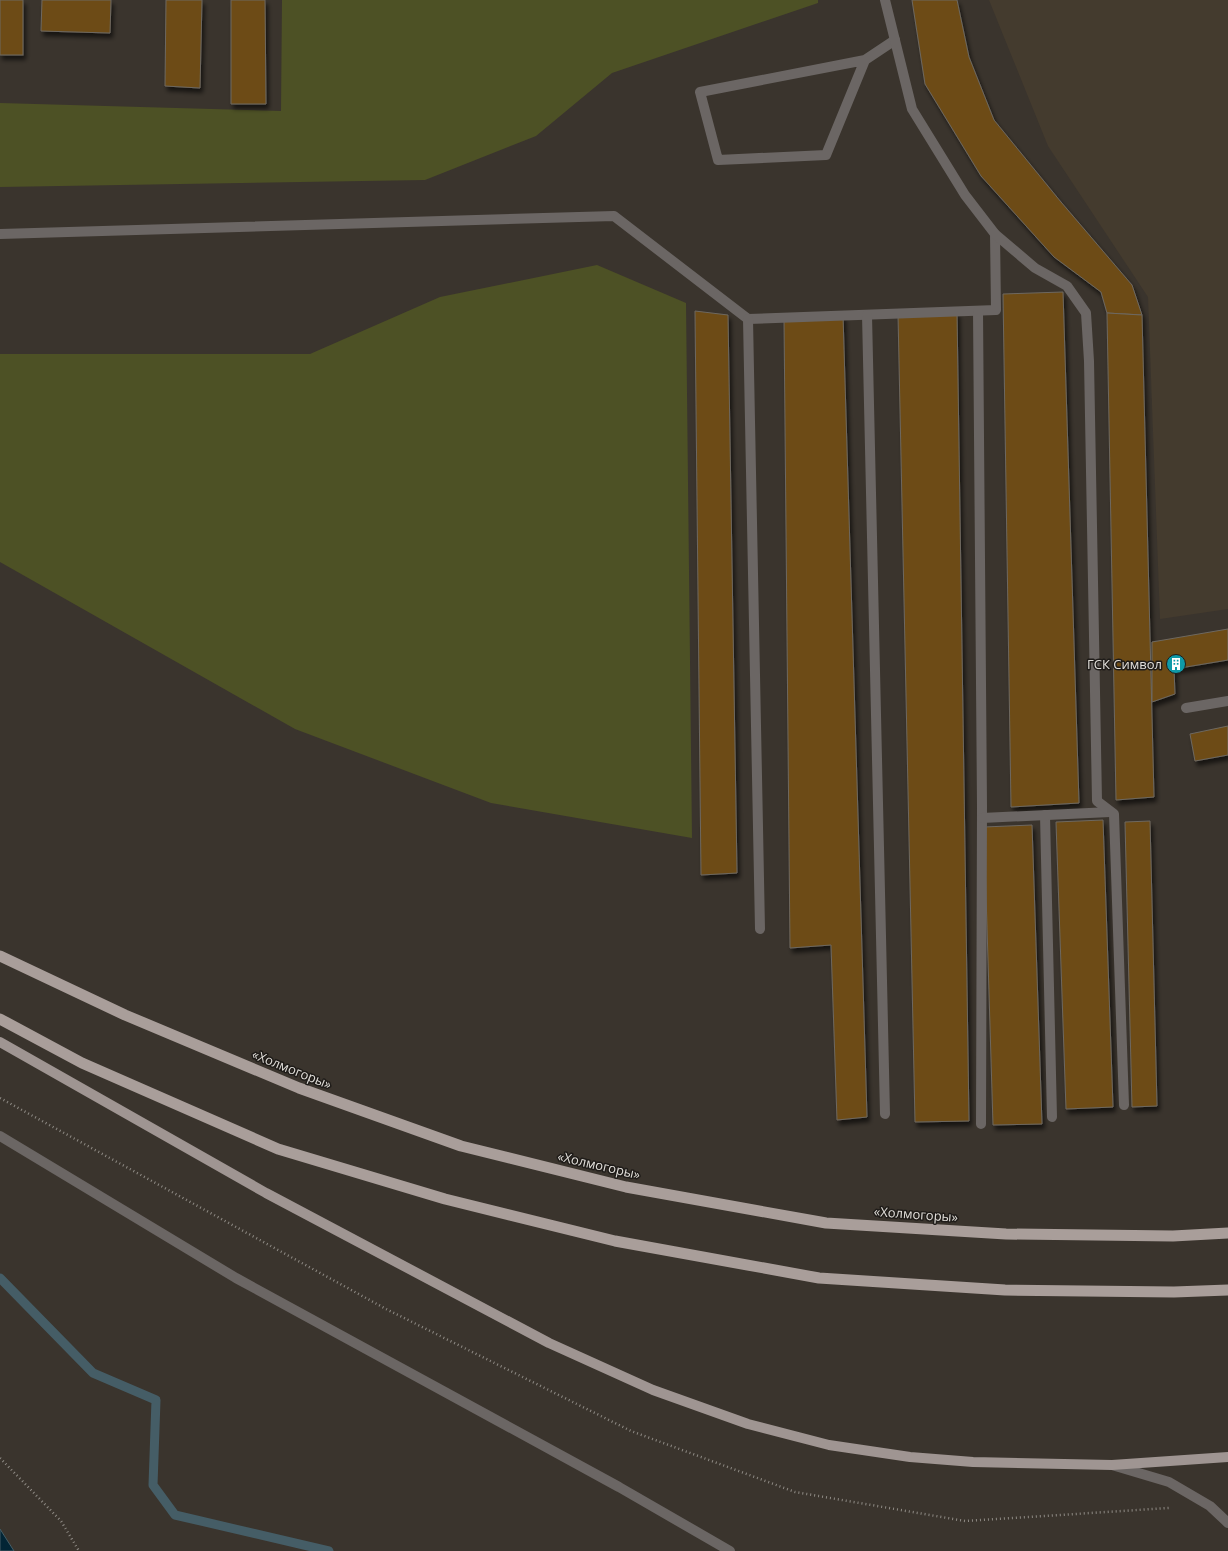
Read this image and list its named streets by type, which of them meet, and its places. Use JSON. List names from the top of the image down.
{
  "streets": {
    "highway": ["«Холмогоры»"]
  },
  "places": {
    "building": ["ГСК Символ"]
  }
}
